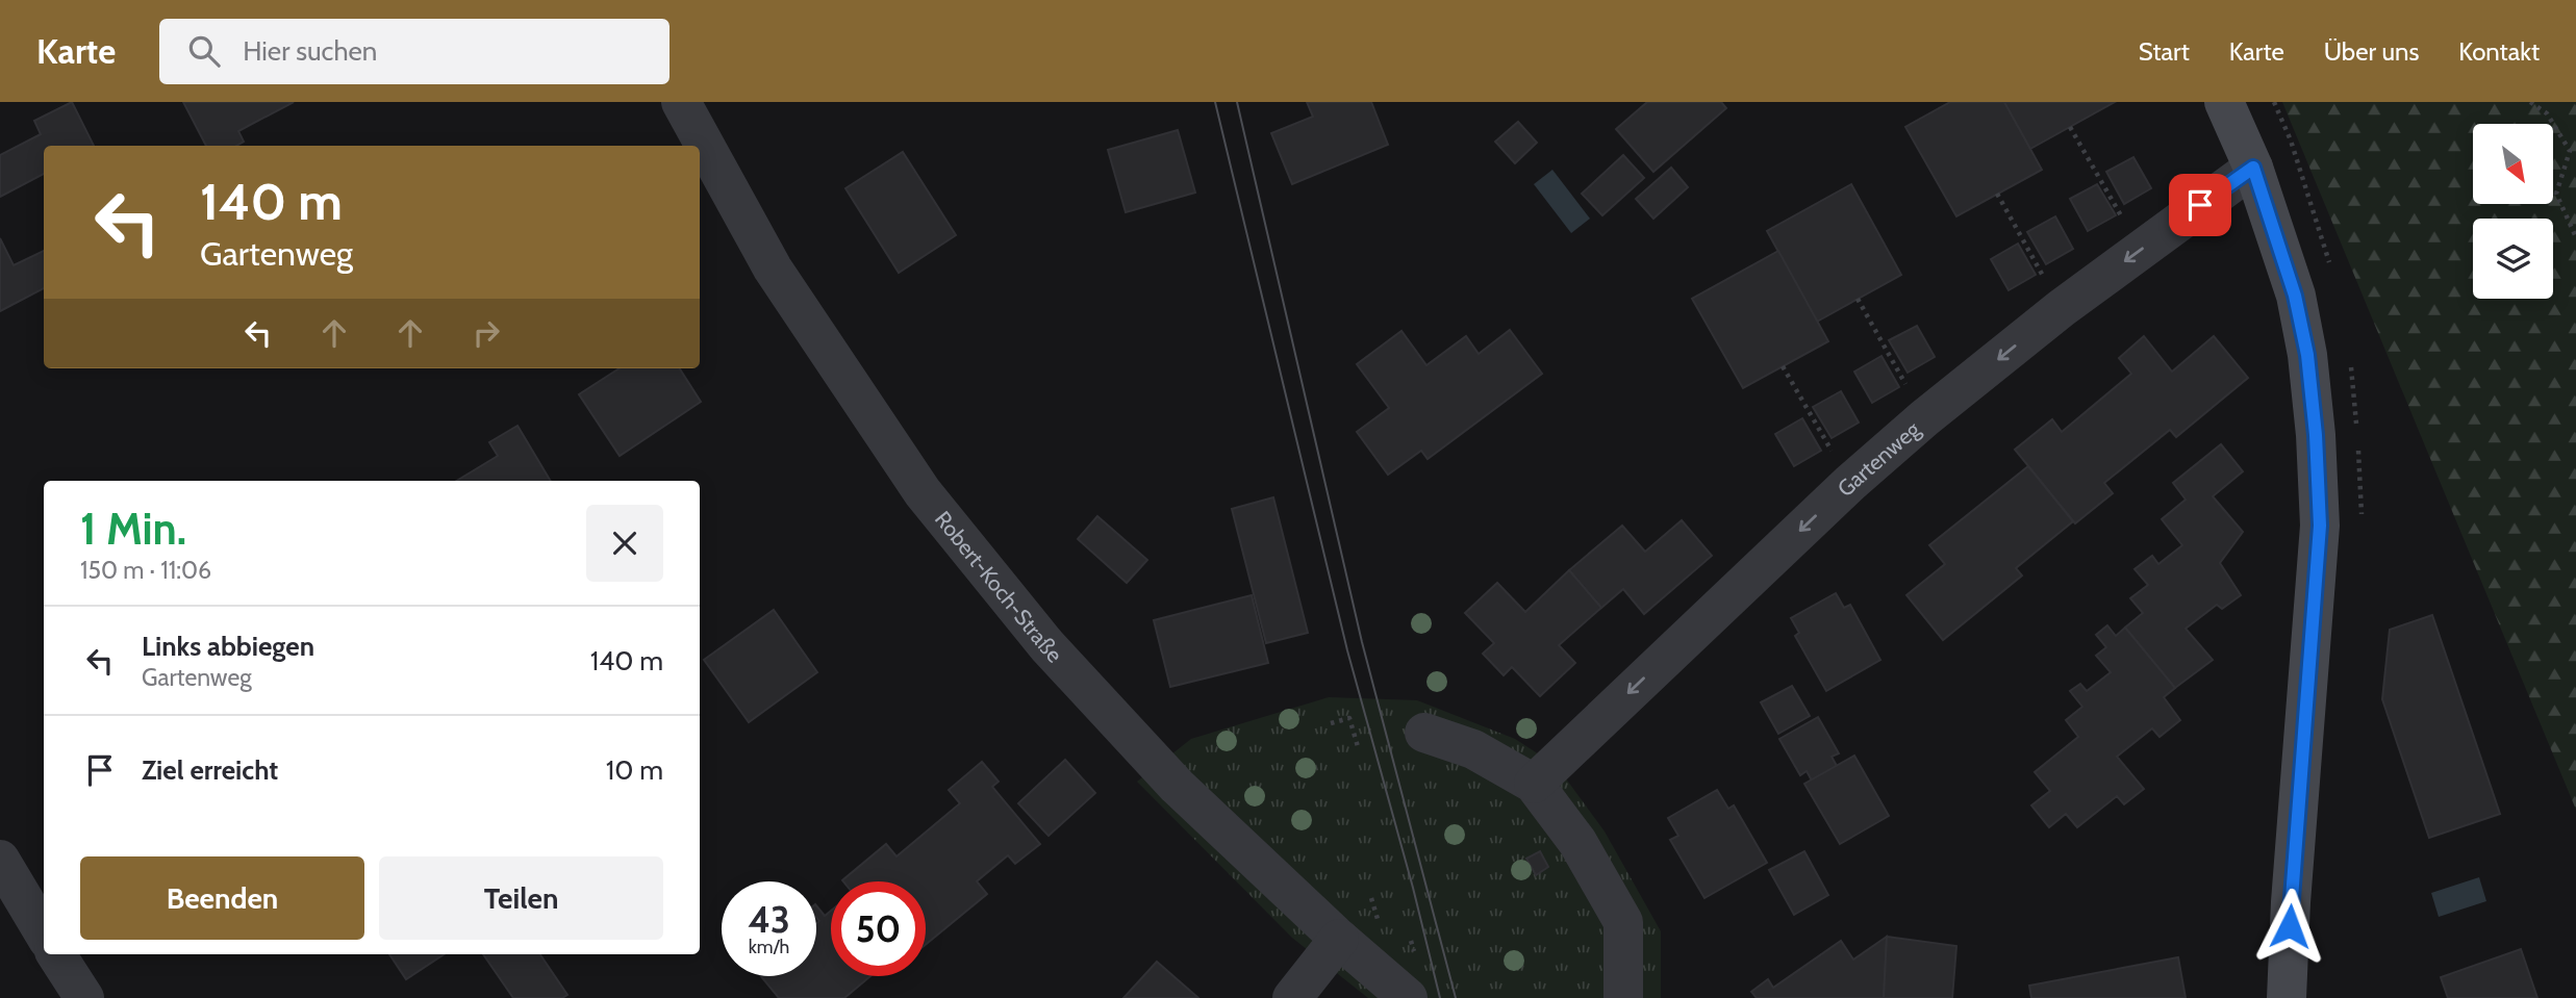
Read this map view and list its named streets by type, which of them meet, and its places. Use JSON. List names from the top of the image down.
{
  "streets": {
    "street": ["Gartenweg", "Robert-Koch-Straße"]
  },
  "one_way": ["Gartenweg"],
  "north": "bottom right",
  "page": {
    "header": "Karte",
    "search": "Hier suchen",
    "nav": [
      "Start",
      "Karte",
      "Über uns",
      "Kontakt"
    ],
    "turn": ["140 m", "Gartenweg"],
    "heading": ["1 Min.", "150 m · 11:06"],
    "list": [
      {
        "name": "Links abbiegen",
        "note": "Gartenweg",
        "value": "140 m"
      },
      {
        "name": "Ziel erreicht",
        "value": "10 m"
      }
    ],
    "buttons": ["Beenden", "Teilen"],
    "speed": "43 km/h",
    "limit": "50"
  }
}
